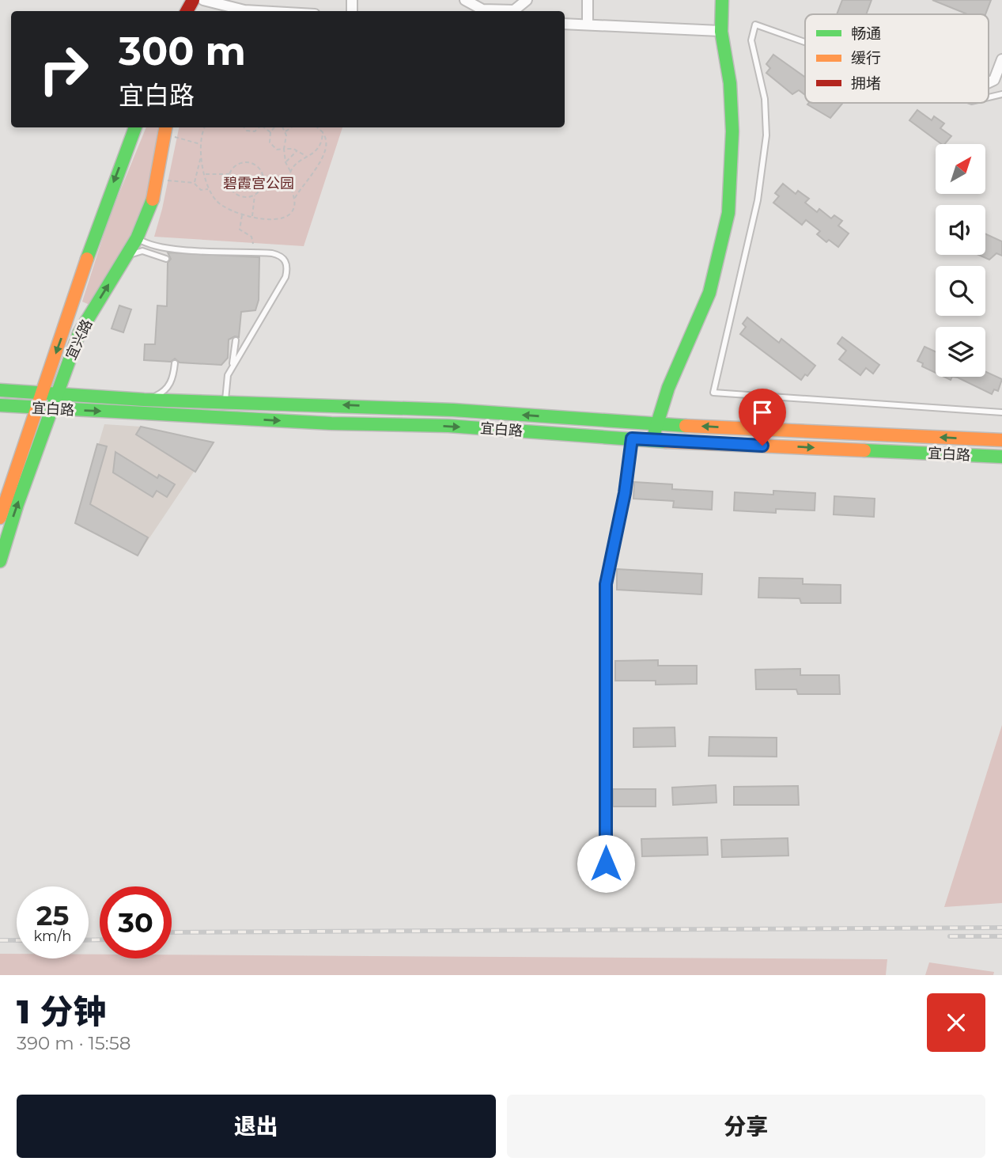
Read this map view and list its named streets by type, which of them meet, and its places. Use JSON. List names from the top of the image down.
{
  "streets": {
    "street": ["宜兴路", "宜白路"]
  },
  "crossings": [
    ["宜兴路", "宜白路"]
  ],
  "parks": ["碧霞宫公园"],
  "legend": ["畅通", "缓行", "拥堵"],
  "north": "top right",
  "page": {
    "turn": ["300 m", "宜白路"],
    "speed": "25 km/h",
    "limit": "30",
    "heading": ["1 分钟", "390 m · 15:58"],
    "buttons": ["退出", "分享"]
  }
}
